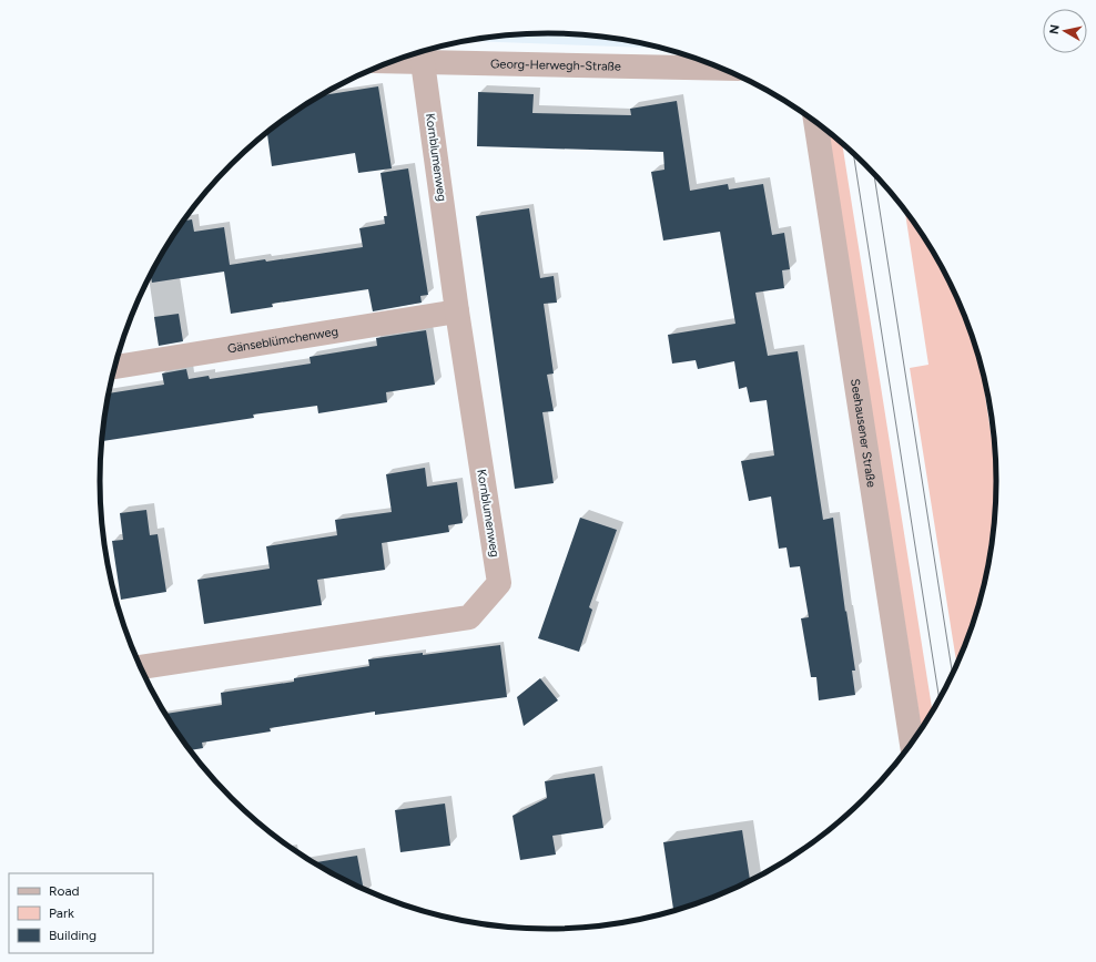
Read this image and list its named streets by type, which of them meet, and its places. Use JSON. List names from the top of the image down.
{
  "streets": {
    "street": [
      "Georg-Herwegh-Straße",
      "Kornblumenweg",
      "Gänseblümchenweg",
      "Seehausener Straße"
    ]
  },
  "crossings": [
    ["Georg-Herwegh-Straße", "Kornblumenweg"],
    ["Kornblumenweg", "Gänseblümchenweg"]
  ],
  "legend": ["Road", "Park", "Building"],
  "north": "left"
}
